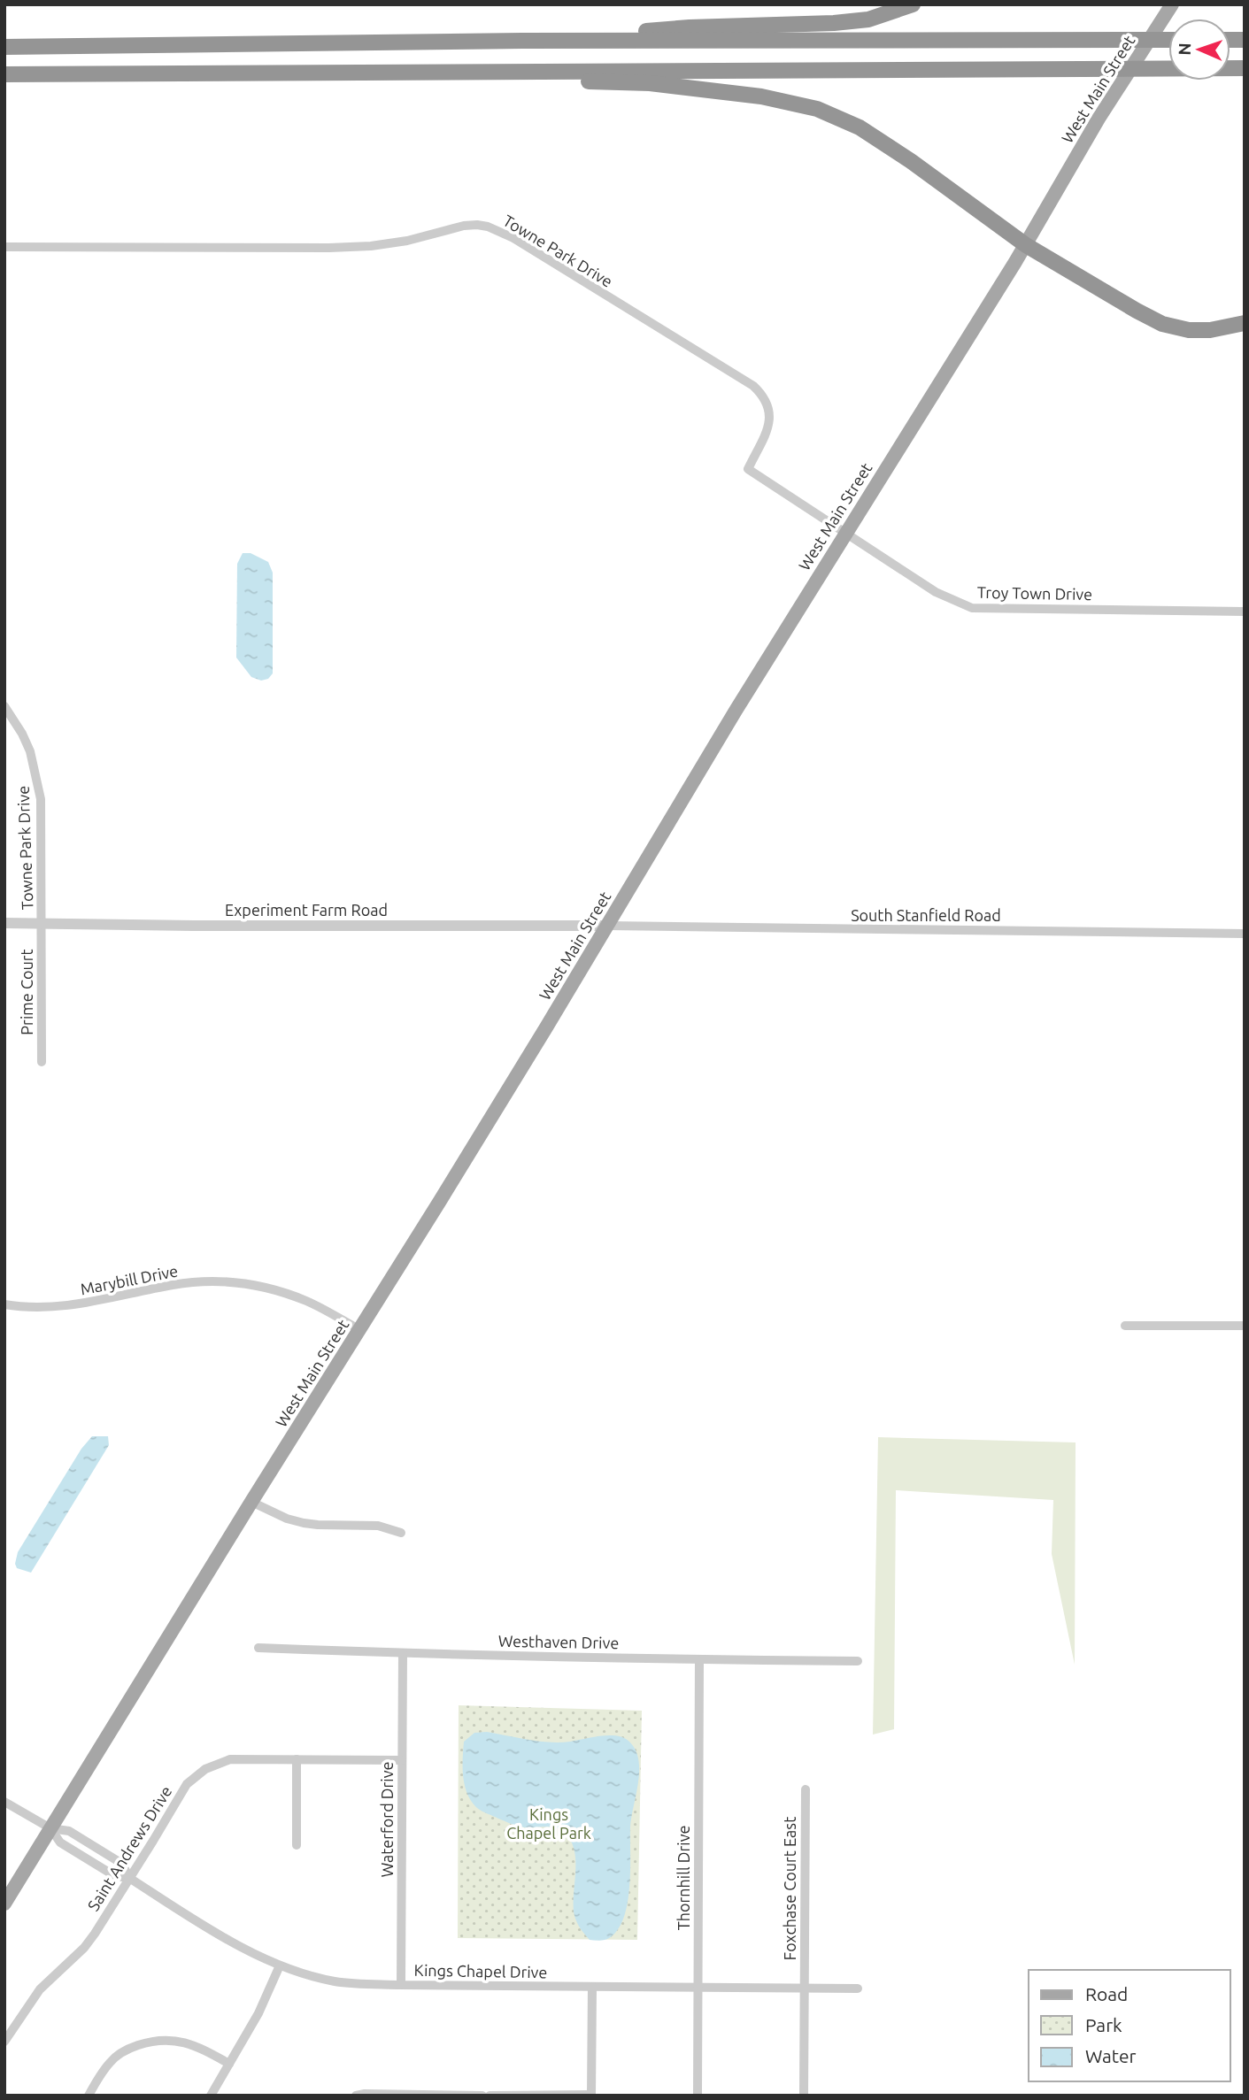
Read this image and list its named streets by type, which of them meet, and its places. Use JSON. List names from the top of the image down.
{
  "streets": {
    "main road": ["West Main Street"],
    "street": [
      "Towne Park Drive",
      "Troy Town Drive",
      "Experiment Farm Road",
      "South Stanfield Road",
      "Prime Court",
      "Marybill Drive",
      "Westhaven Drive",
      "Waterford Drive",
      "Saint Andrews Drive",
      "Thornhill Drive",
      "Foxchase Court East",
      "Kings Chapel Drive"
    ]
  },
  "crossings": [
    ["West Main Street", "Towne Park Drive"],
    ["West Main Street", "Troy Town Drive"],
    ["West Main Street", "Experiment Farm Road"],
    ["West Main Street", "South Stanfield Road"],
    ["West Main Street", "Marybill Drive"],
    ["West Main Street", "Kings Chapel Drive"],
    ["Towne Park Drive", "Troy Town Drive"],
    ["Towne Park Drive", "Experiment Farm Road"],
    ["Towne Park Drive", "Prime Court"],
    ["Experiment Farm Road", "South Stanfield Road"],
    ["Experiment Farm Road", "Prime Court"],
    ["Westhaven Drive", "Waterford Drive"],
    ["Westhaven Drive", "Thornhill Drive"],
    ["Waterford Drive", "Saint Andrews Drive"],
    ["Waterford Drive", "Kings Chapel Drive"],
    ["Saint Andrews Drive", "Kings Chapel Drive"],
    ["Thornhill Drive", "Kings Chapel Drive"],
    ["Foxchase Court East", "Kings Chapel Drive"]
  ],
  "parks": ["Kings Chapel Park"],
  "legend": ["Road", "Park", "Water"],
  "north": "left"
}
